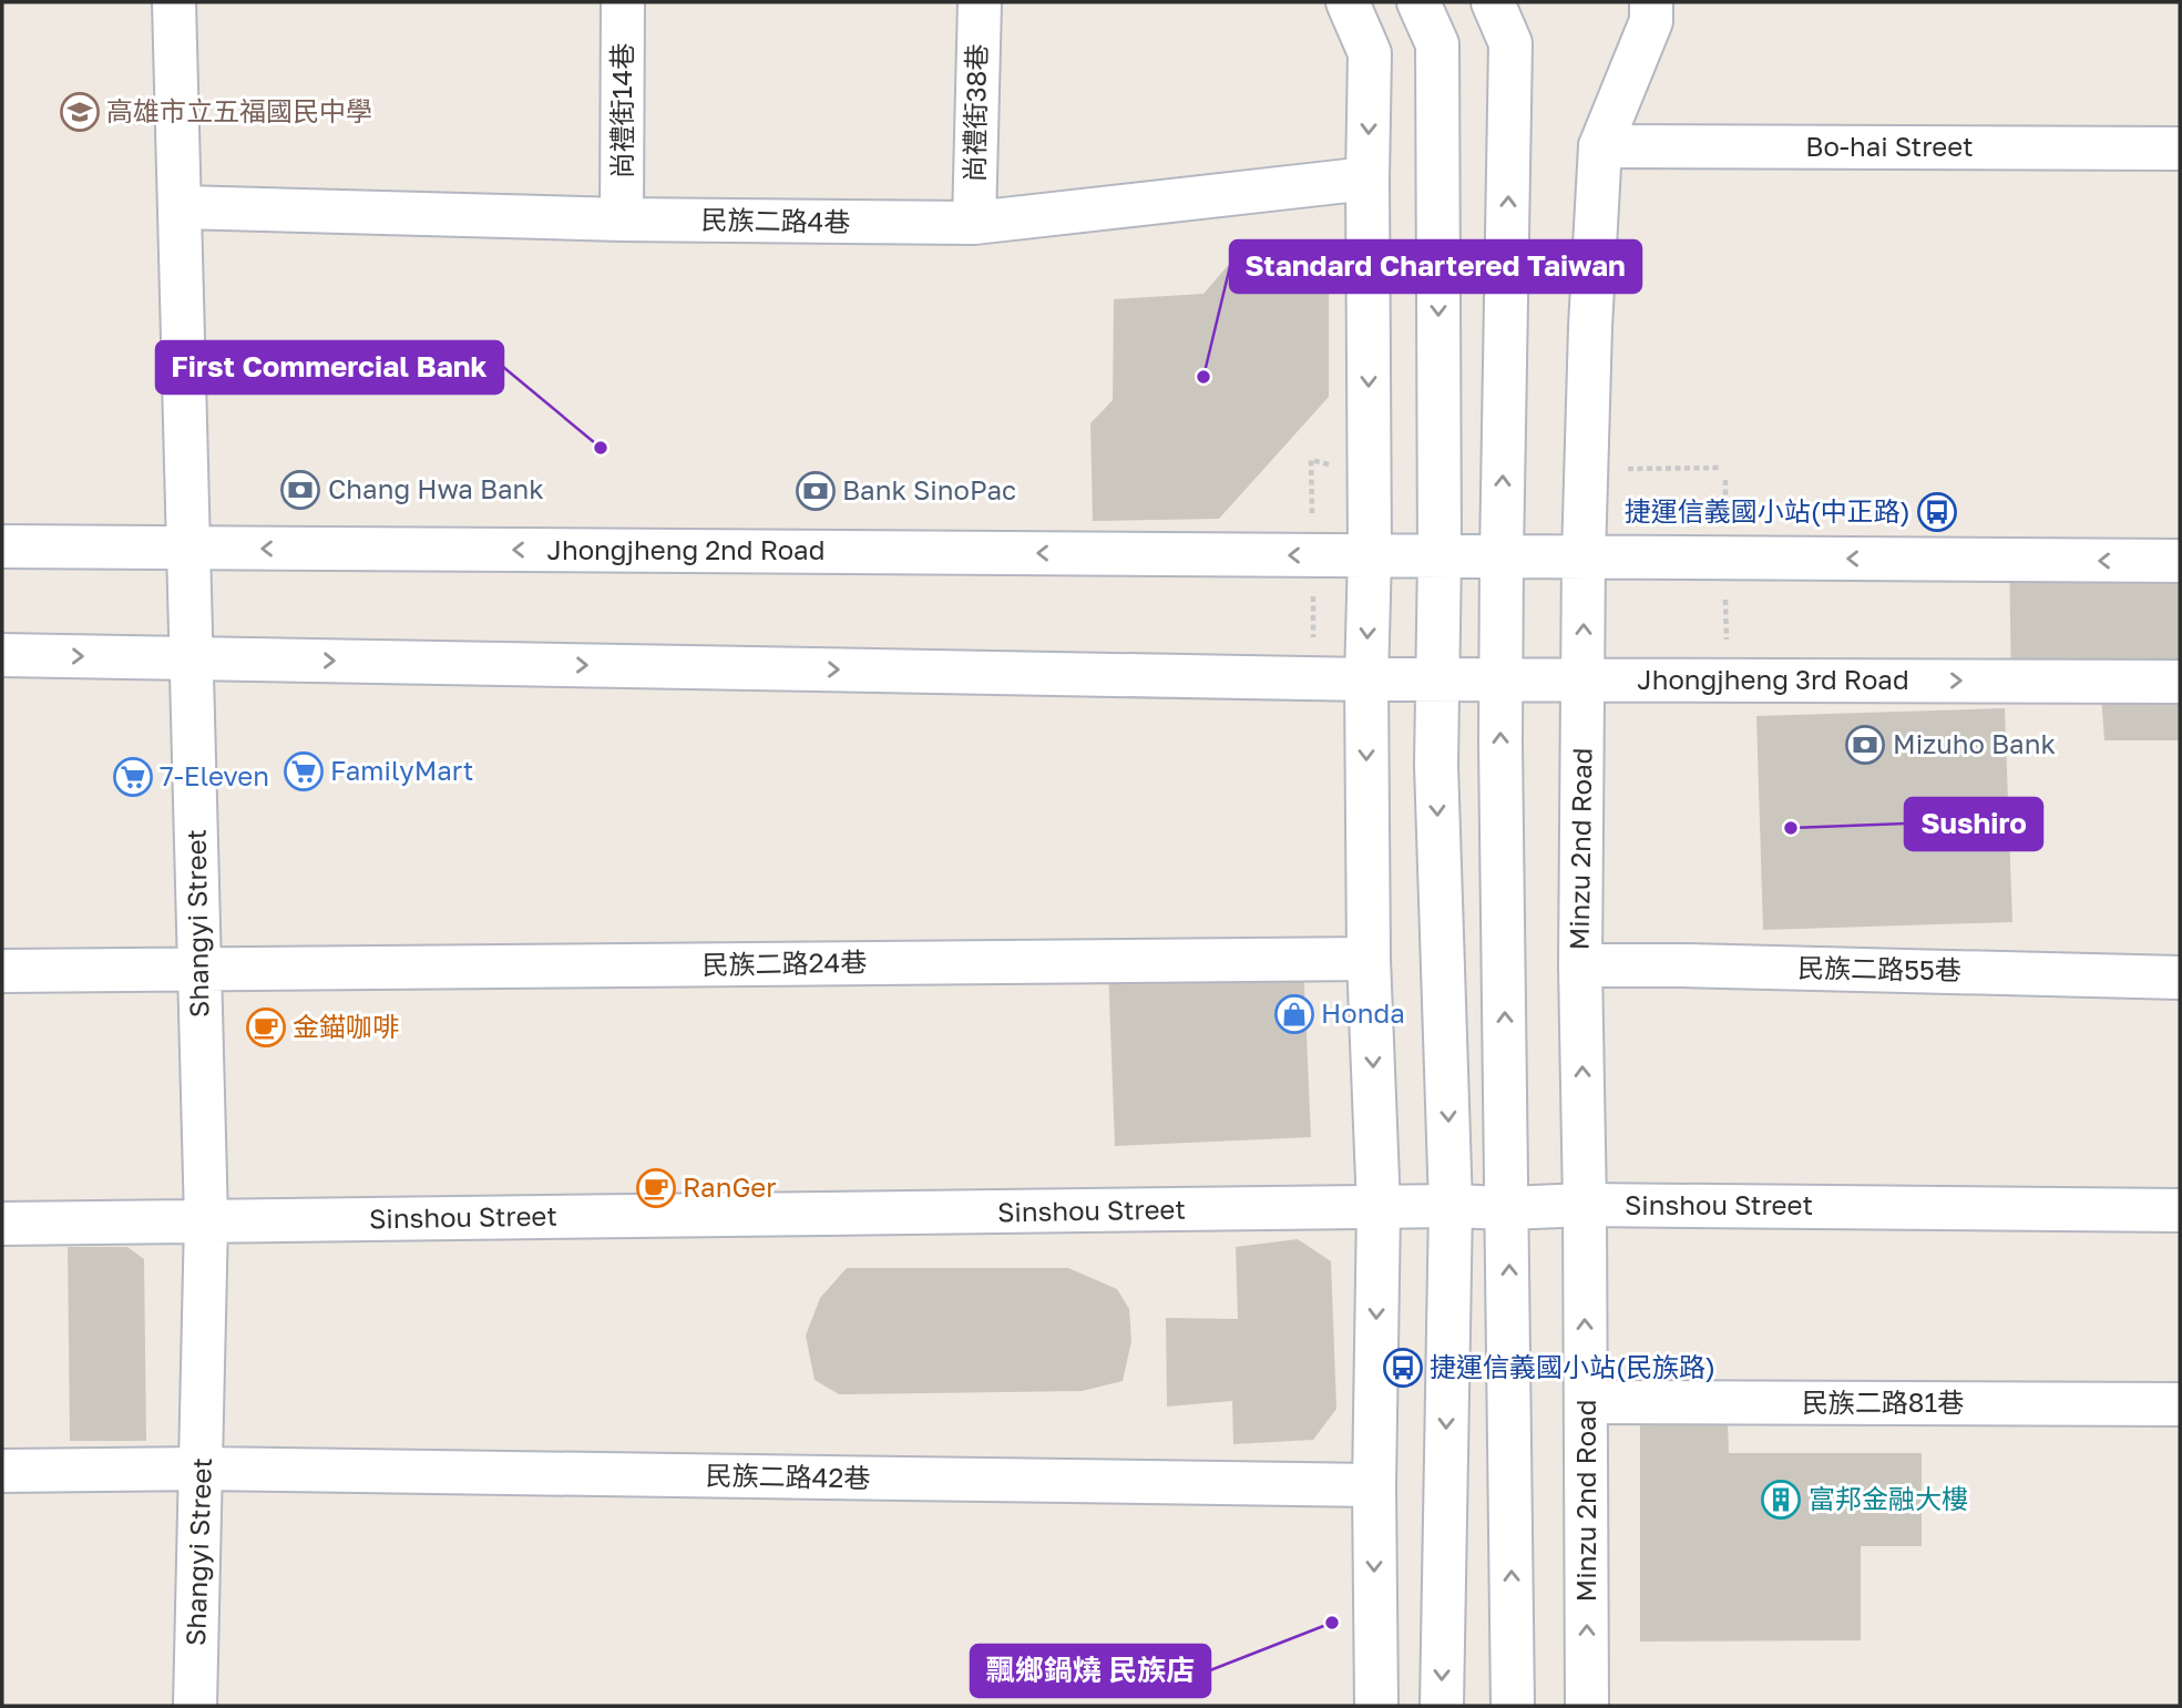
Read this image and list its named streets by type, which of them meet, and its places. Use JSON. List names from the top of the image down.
{
  "streets": {
    "street": [
      "尚禮街14巷",
      "尚禮街38巷",
      "Bo-hai Street",
      "民族二路4巷",
      "Jhongjheng 2nd Road",
      "Jhongjheng 3rd Road",
      "Minzu 2nd Road",
      "Shangyi Street",
      "民族二路24巷",
      "民族二路55巷",
      "Sinshou Street",
      "民族二路81巷",
      "民族二路42巷"
    ]
  },
  "crossings": [
    ["尚禮街14巷", "民族二路4巷"],
    ["尚禮街38巷", "民族二路4巷"],
    ["Bo-hai Street", "Minzu 2nd Road"],
    ["民族二路4巷", "Shangyi Street"],
    ["Jhongjheng 2nd Road", "Shangyi Street"],
    ["Jhongjheng 3rd Road", "Minzu 2nd Road"],
    ["Minzu 2nd Road", "民族二路55巷"],
    ["Minzu 2nd Road", "Sinshou Street"],
    ["Minzu 2nd Road", "民族二路81巷"],
    ["Shangyi Street", "民族二路24巷"],
    ["Shangyi Street", "Sinshou Street"],
    ["Shangyi Street", "民族二路42巷"]
  ],
  "places": {
    "school or university": ["高雄市立五福國民中學"],
    "other": [
      "Standard Chartered Taiwan",
      "First Commercial Bank",
      "Sushiro",
      "飄鄉鍋燒 民族店"
    ],
    "bank": ["Chang Hwa Bank", "Bank SinoPac", "Mizuho Bank"],
    "bus stop": ["捷運信義國小站(中正路)", "捷運信義國小站(民族路)"],
    "supermarket": ["FamilyMart", "7-Eleven"],
    "shop": ["Honda"],
    "cafe": ["金錨咖啡", "RanGer"],
    "building": ["富邦金融大樓"]
  }
}
